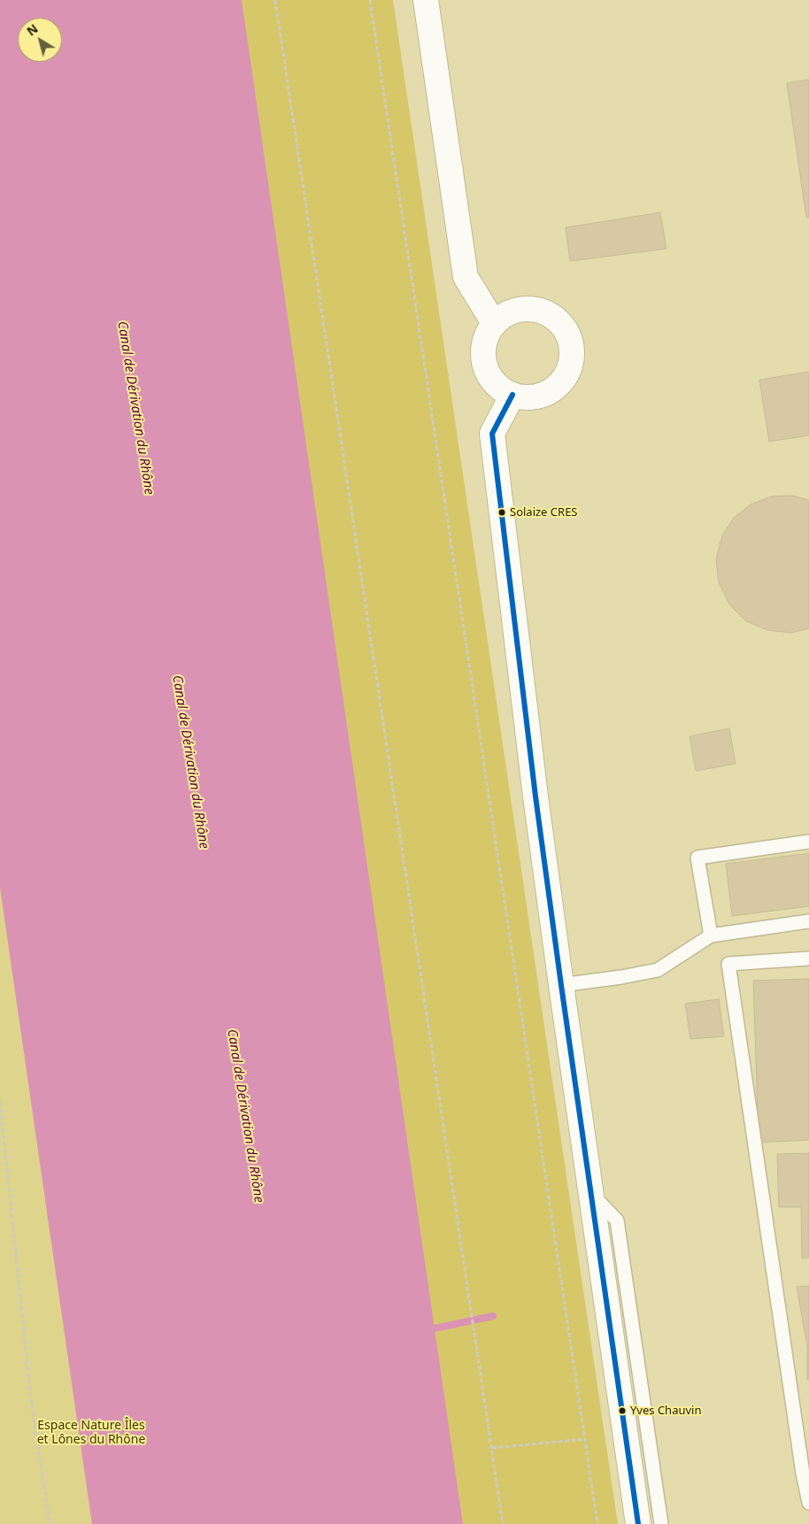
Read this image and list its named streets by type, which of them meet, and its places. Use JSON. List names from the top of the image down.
{
  "water": ["Canal de Dérivation du Rhône"],
  "parks": ["Espace Nature Îles et Lônes du Rhône"],
  "places": ["Solaize CRES", "Yves Chauvin"],
  "north": "top left"
}
